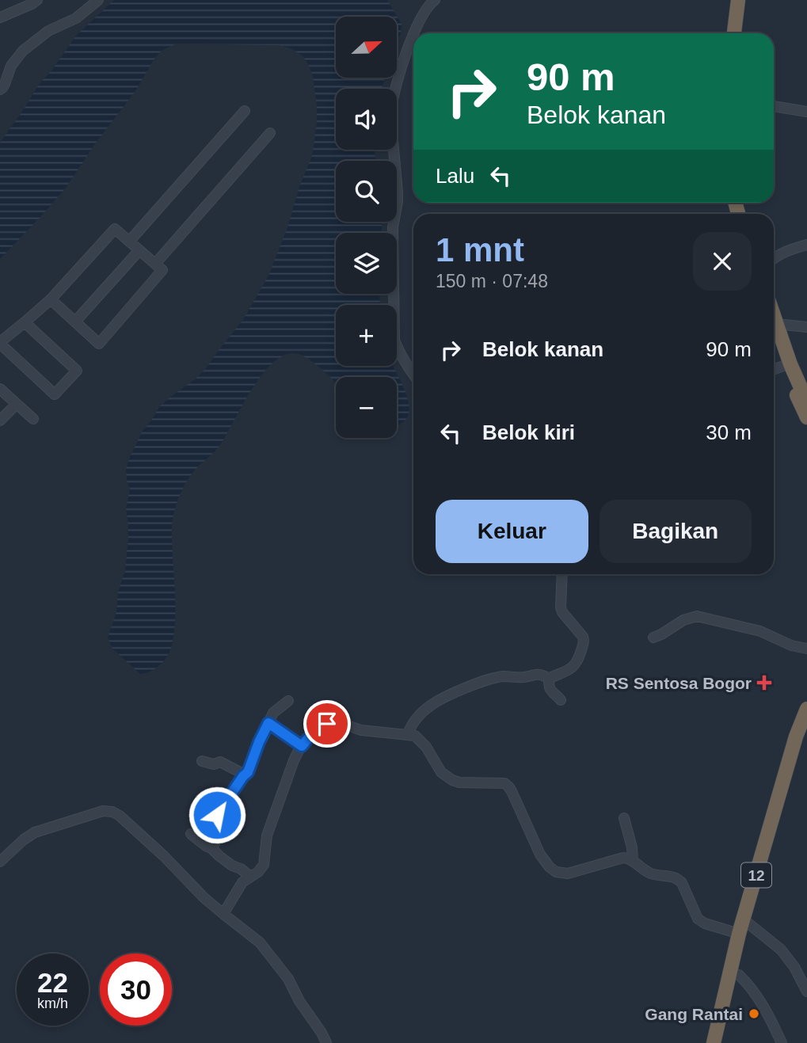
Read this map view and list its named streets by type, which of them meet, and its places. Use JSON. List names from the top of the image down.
{
  "streets": {
    "highway": ["12"]
  },
  "places": {
    "health": ["RS Sentosa Bogor"],
    "other": ["Gang Rantai"]
  },
  "north": "right",
  "page": {
    "map_buttons": ["+", "−"],
    "turn": ["90 m", "Belok kanan"],
    "then": "Lalu",
    "heading": ["1 mnt", "150 m · 07:48"],
    "list": [
      {
        "name": "Belok kanan",
        "value": "90 m"
      },
      {
        "name": "Belok kiri",
        "value": "30 m"
      }
    ],
    "buttons": ["Keluar", "Bagikan"],
    "speed": "22 km/h",
    "limit": "30"
  }
}
